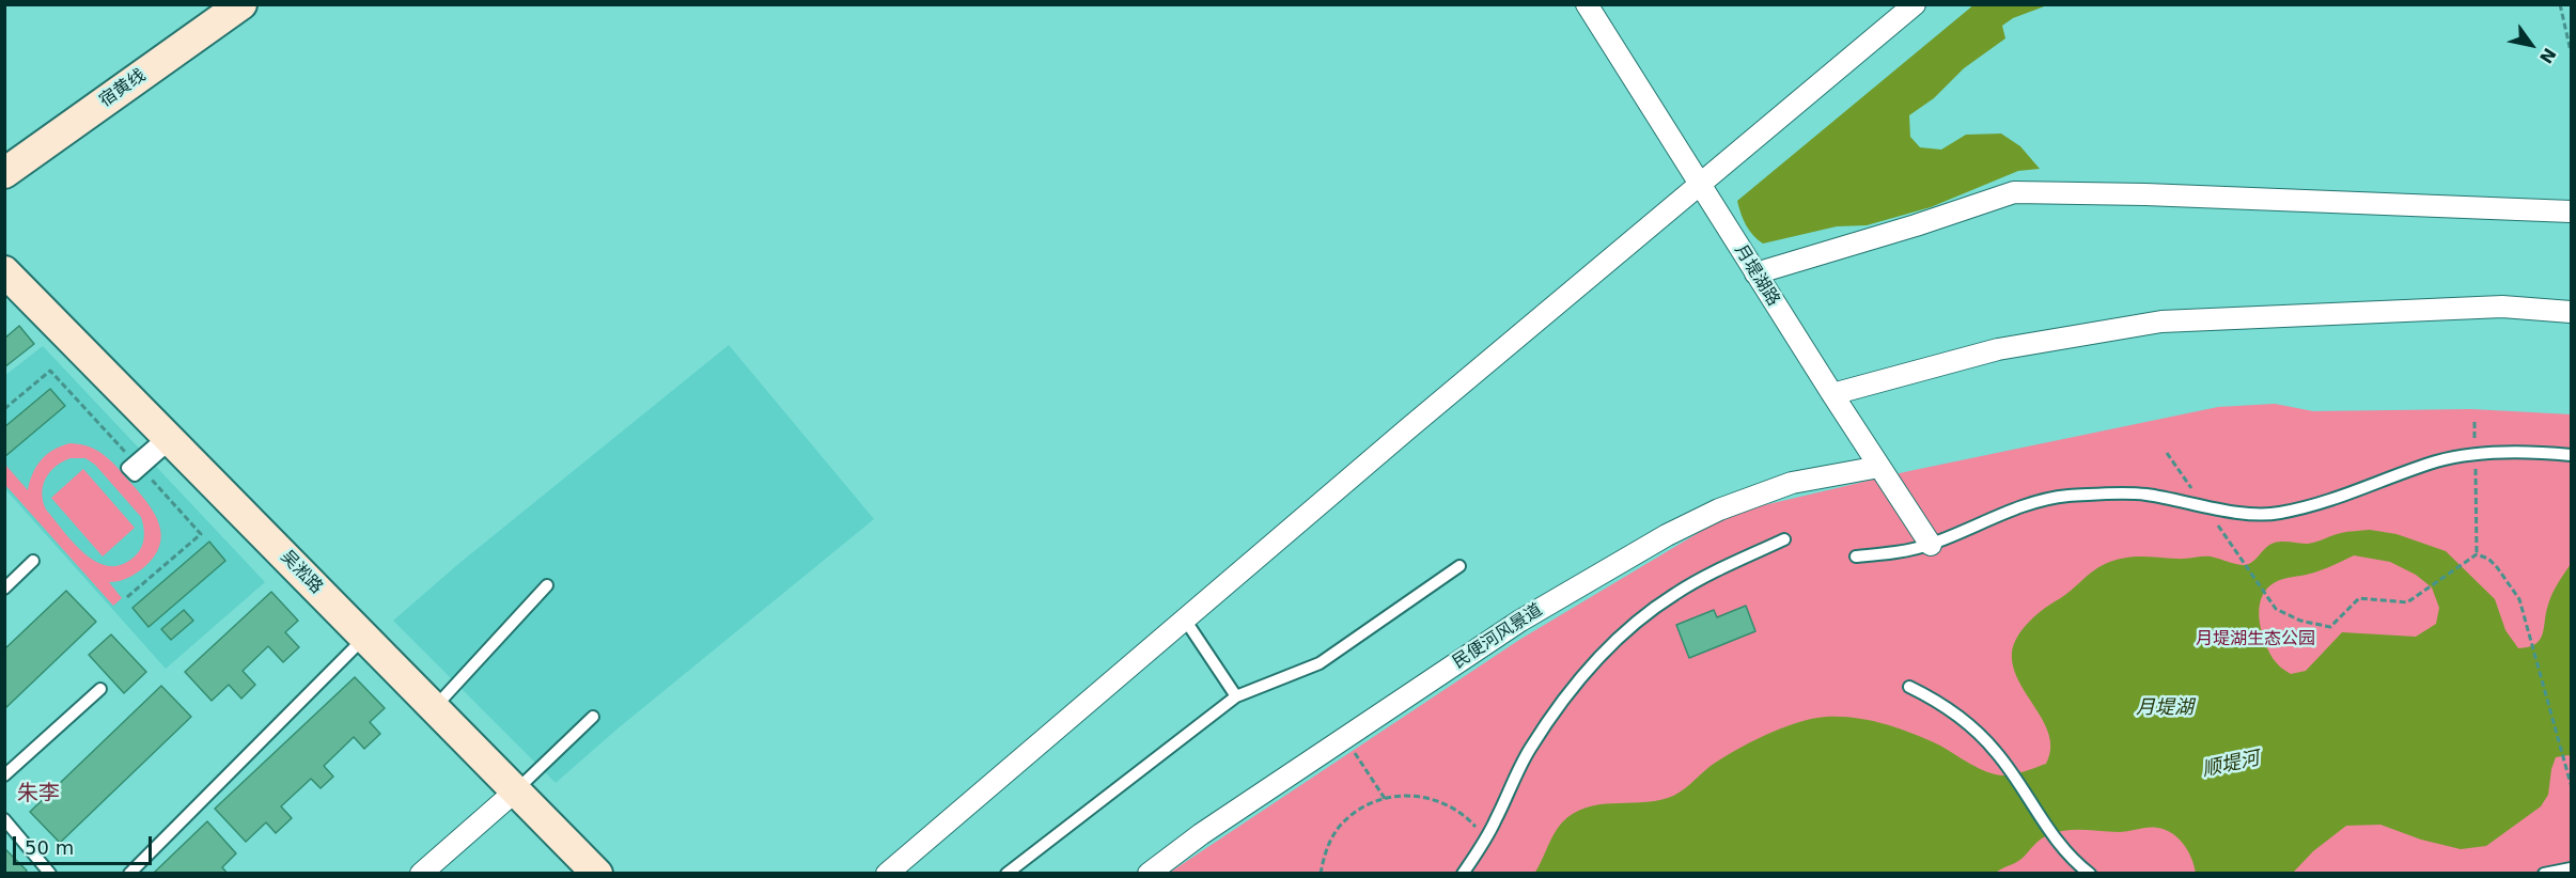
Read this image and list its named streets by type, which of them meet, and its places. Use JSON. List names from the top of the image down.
{
  "streets": {
    "street": [
      "宿黄线",
      "月堤湖路",
      "吴淞路",
      "民便河风景道"
    ]
  },
  "crossings": [
    ["月堤湖路", "民便河风景道"]
  ],
  "districts": ["朱李"],
  "water": ["月堤湖", "顺堤河"],
  "parks": ["月堤湖生态公园"],
  "scale_bar": "50 m",
  "north": "bottom right"
}
